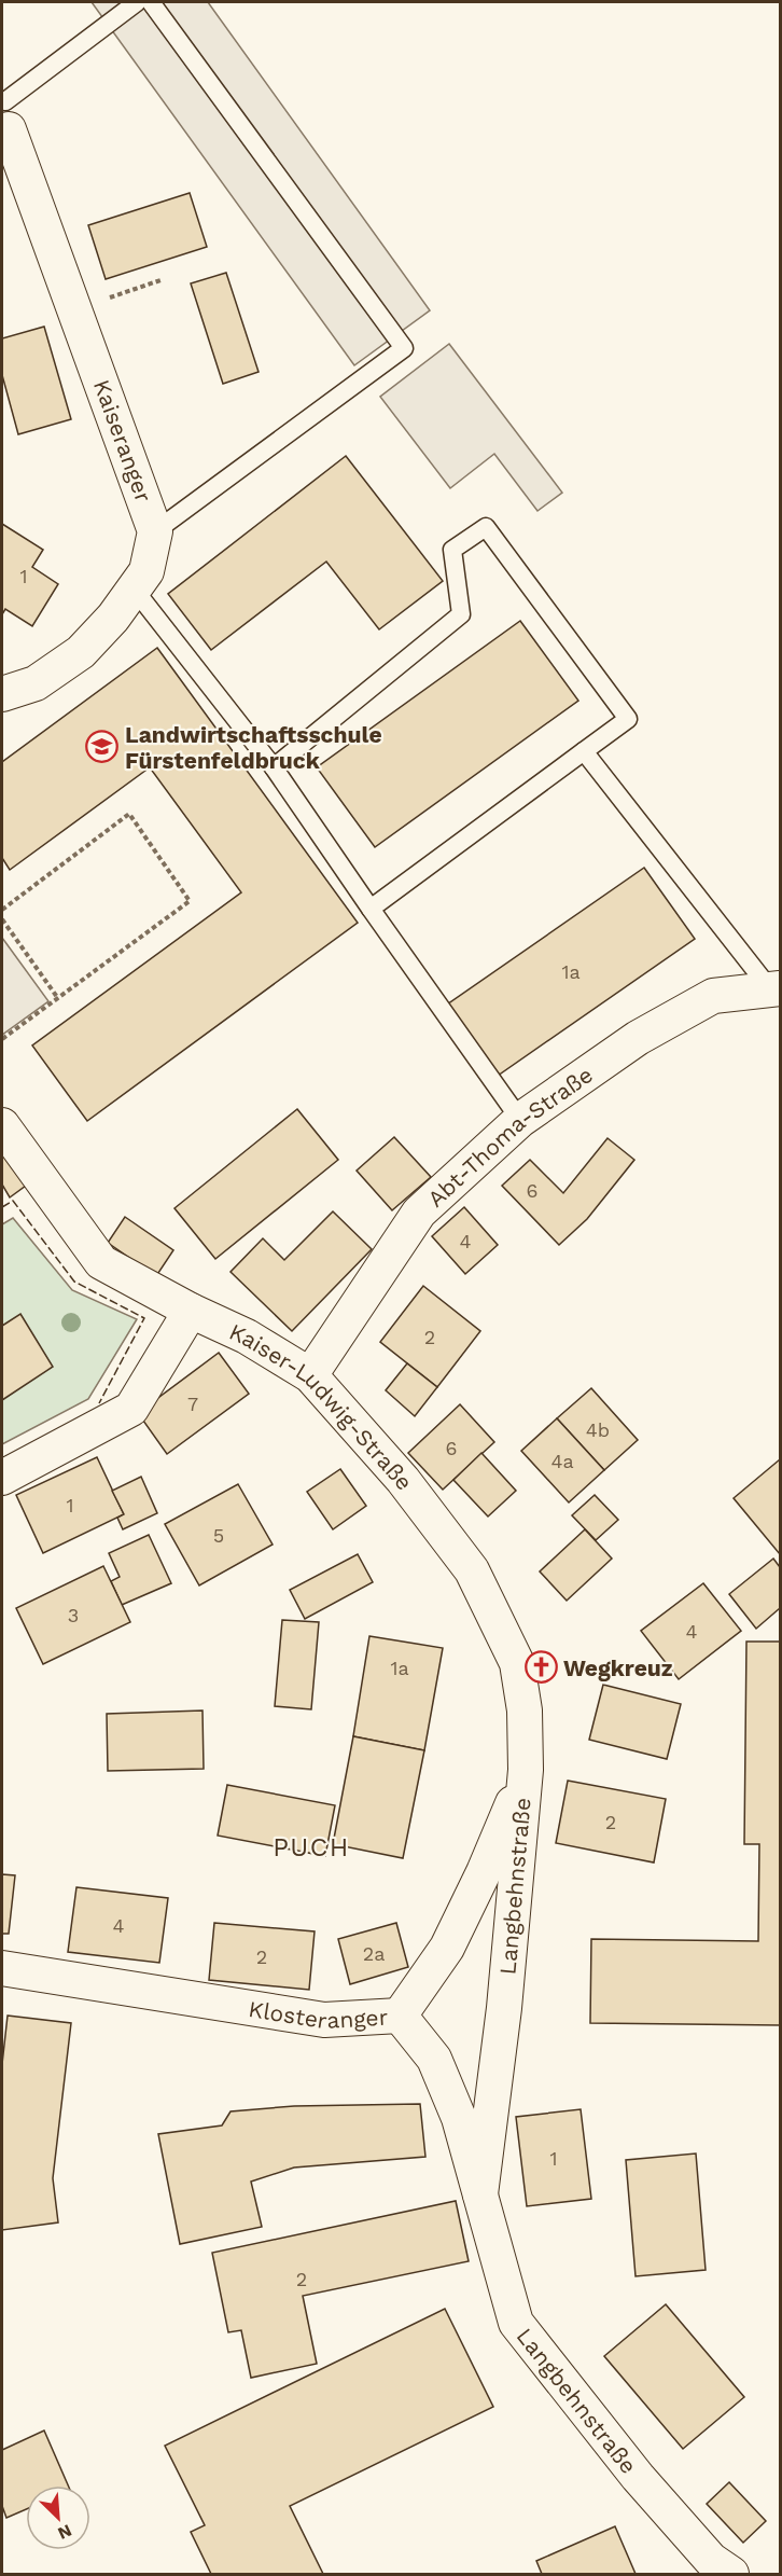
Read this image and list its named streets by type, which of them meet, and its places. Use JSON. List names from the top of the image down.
{
  "streets": {
    "street": [
      "Kaiseranger",
      "Abt-Thoma-Straße",
      "Kaiser-Ludwig-Straße",
      "Langbehnstraße",
      "Klosteranger"
    ]
  },
  "crossings": [
    ["Abt-Thoma-Straße", "Kaiser-Ludwig-Straße"],
    ["Kaiser-Ludwig-Straße", "Langbehnstraße"],
    ["Kaiser-Ludwig-Straße", "Klosteranger"],
    ["Langbehnstraße", "Klosteranger"]
  ],
  "districts": ["PUCH"],
  "places": {
    "school or university": ["Landwirtschaftsschule Fürstenfeldbruck"],
    "church": ["Wegkreuz"]
  },
  "house_numbers": [
    "1",
    "1a",
    "6",
    "4",
    "2",
    "7",
    "4b",
    "6",
    "4a",
    "1",
    "5",
    "3",
    "4",
    "1a",
    "2",
    "4",
    "2a",
    "2",
    "1",
    "2"
  ],
  "north": "bottom right"
}
